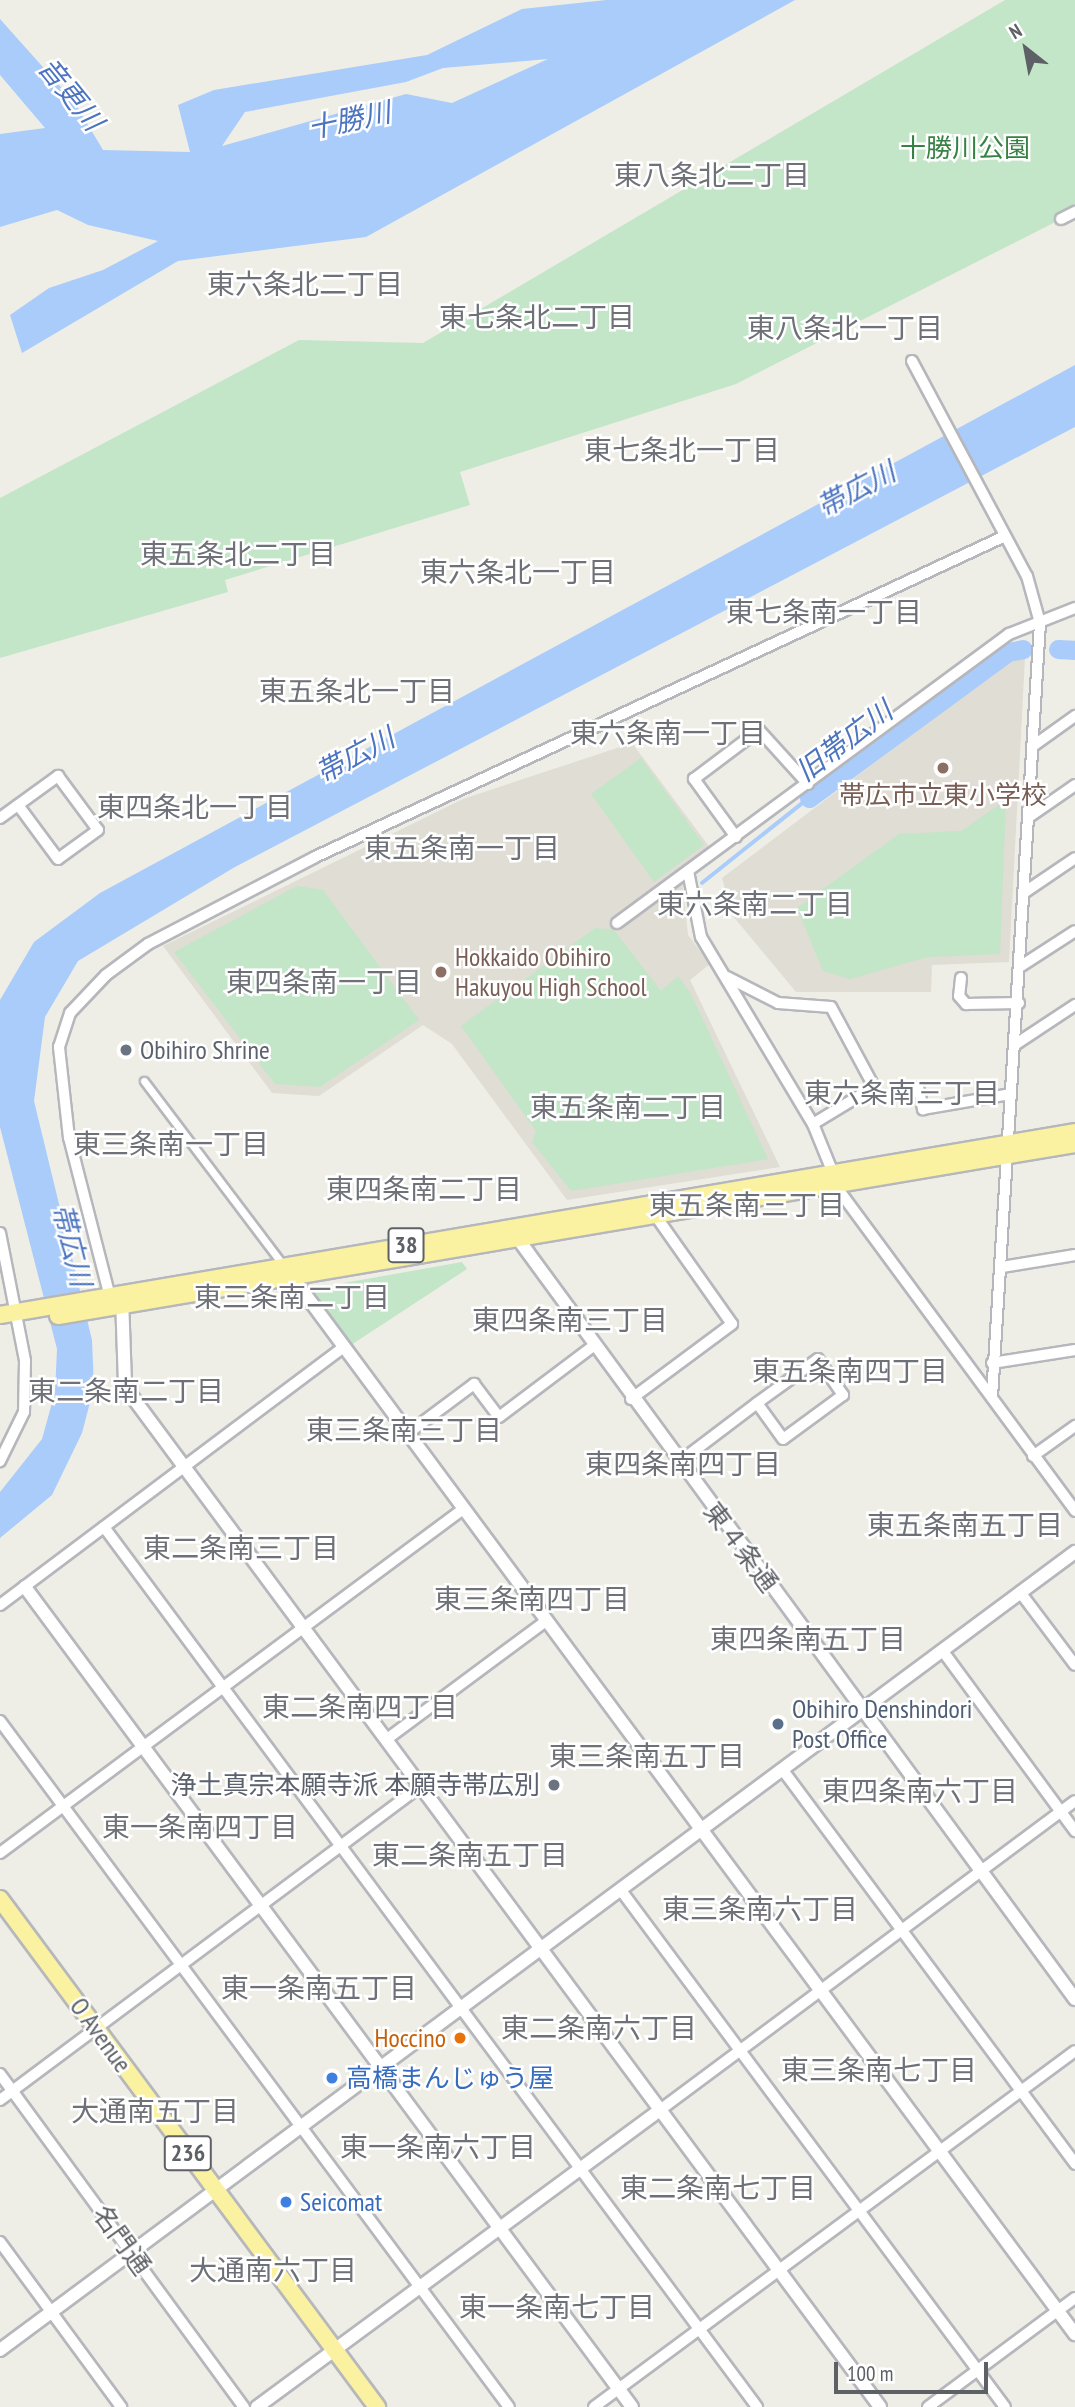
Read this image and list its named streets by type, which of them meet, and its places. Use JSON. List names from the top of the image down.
{
  "streets": {
    "highway": ["38", "O Avenue", "236"],
    "street": ["東４条通", "名門通"]
  },
  "crossings": [
    ["38", "東４条通"]
  ],
  "districts": [
    "東八条北二丁目",
    "東六条北二丁目",
    "東七条北二丁目",
    "東八条北一丁目",
    "東七条北一丁目",
    "東五条北二丁目",
    "東六条北一丁目",
    "東七条南一丁目",
    "東五条北一丁目",
    "東六条南一丁目",
    "東四条北一丁目",
    "東五条南一丁目",
    "東六条南二丁目",
    "東四条南一丁目",
    "東六条南三丁目",
    "東五条南二丁目",
    "東三条南一丁目",
    "東四条南二丁目",
    "東五条南三丁目",
    "東三条南二丁目",
    "東四条南三丁目",
    "東五条南四丁目",
    "東二条南二丁目",
    "東三条南三丁目",
    "東四条南四丁目",
    "東五条南五丁目",
    "東二条南三丁目",
    "東三条南四丁目",
    "東四条南五丁目",
    "東二条南四丁目",
    "東三条南五丁目",
    "東四条南六丁目",
    "東一条南四丁目",
    "東二条南五丁目",
    "東三条南六丁目",
    "東一条南五丁目",
    "東二条南六丁目",
    "東三条南七丁目",
    "大通南五丁目",
    "東一条南六丁目",
    "東二条南七丁目",
    "大通南六丁目",
    "東一条南七丁目"
  ],
  "water": [
    "音更川",
    "十勝川",
    "帯広川",
    "旧帯広川"
  ],
  "parks": ["十勝川公園"],
  "places": [
    "帯広市立東小学校",
    "Hokkaido Obihiro Hakuyou High School",
    "Obihiro Shrine",
    "Obihiro Denshindori Post Office",
    "浄土真宗本願寺派 本願寺帯広別",
    "Hoccino",
    "高橋まんじゅう屋",
    "Seicomat"
  ],
  "scale_bar": "100 m",
  "north": "top left"
}
